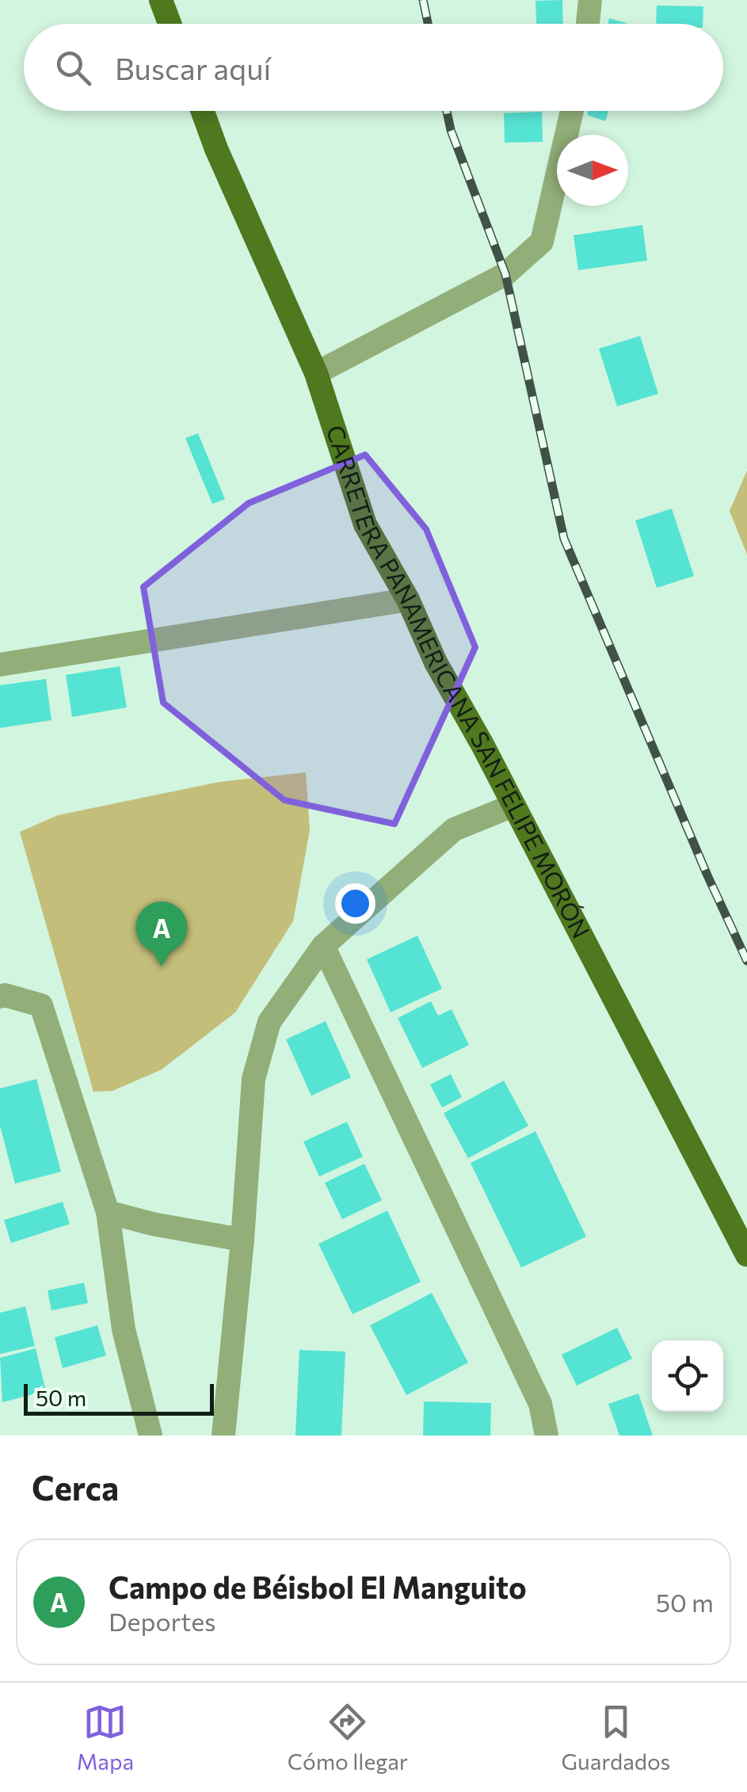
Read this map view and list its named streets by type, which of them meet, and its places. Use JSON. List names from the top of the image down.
{
  "streets": {
    "main road": ["CARRETERA PANAMERICANA SAN FELIPE MORÓN"]
  },
  "scale_bar": "50 m",
  "north": "right",
  "page": {
    "search": "Buscar aquí",
    "pins": "A",
    "scale": "50 m",
    "heading": "Cerca",
    "list": [
      {
        "mark": "A",
        "name": "Campo de Béisbol El Manguito",
        "note": "Deportes",
        "value": "50 m"
      }
    ],
    "nav": ["Mapa", "Cómo llegar", "Guardados"]
  }
}
